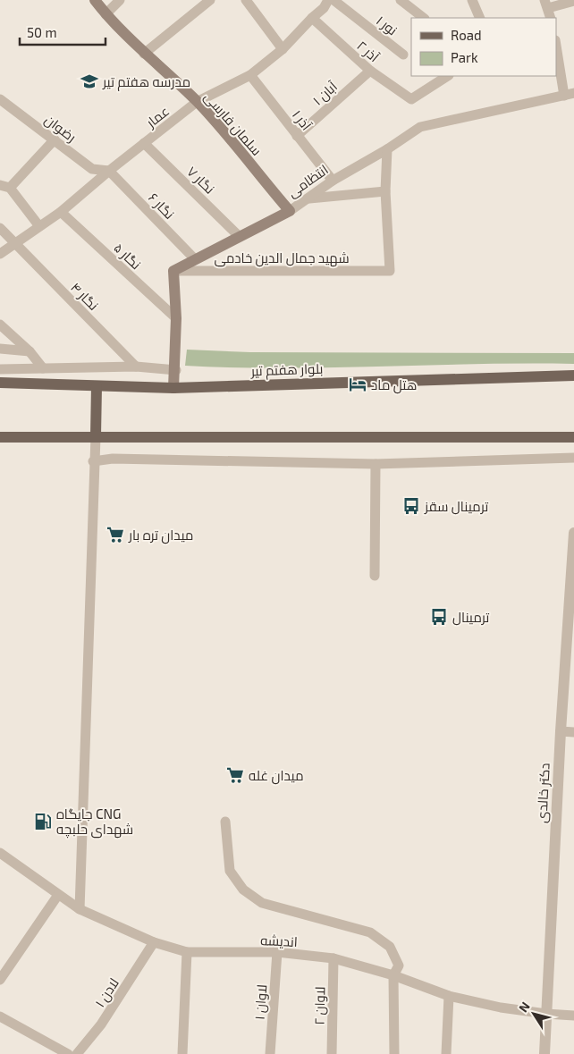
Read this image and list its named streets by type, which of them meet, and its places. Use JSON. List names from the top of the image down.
{
  "streets": {
    "main road": ["سلمان فارسی", "انتظامی", "بلوار هفتم تیر"],
    "street": [
      "نور ۱",
      "آذر ۲",
      "آبان ۱",
      "عمار",
      "آذر ۱",
      "رضوان",
      "نگار ۷",
      "نگار ۶",
      "نگار ۵",
      "شهید جمال الدین خادمی",
      "نگار ۴",
      "دکتر خالدی",
      "اندیشه",
      "لادن ۱",
      "لاوان ۱",
      "لاوان ۲"
    ]
  },
  "crossings": [
    ["آذر ۲", "آبان ۱"],
    ["آذر ۲", "عمار"],
    ["آبان ۱", "آذر ۱"],
    ["عمار", "آذر ۱"],
    ["عمار", "سلمان فارسی"],
    ["عمار", "رضوان"],
    ["عمار", "نگار ۷"],
    ["عمار", "نگار ۶"],
    ["عمار", "نگار ۵"],
    ["عمار", "نگار ۴"],
    ["آذر ۱", "انتظامی"],
    ["سلمان فارسی", "انتظامی"],
    ["رضوان", "نگار ۶"],
    ["نگار ۷", "انتظامی"],
    ["انتظامی", "نگار ۶"],
    ["انتظامی", "شهید جمال الدین خادمی"],
    ["دکتر خالدی", "اندیشه"],
    ["اندیشه", "لادن ۱"],
    ["اندیشه", "لاوان ۱"],
    ["اندیشه", "لاوان ۲"]
  ],
  "places": {
    "school or university": ["مدرسه هفتم تیر"],
    "hotel": ["هتل ماد"],
    "bus stop": ["ترمینال سقز", "ترمینال"],
    "supermarket": ["میدان تره بار", "میدان غله"],
    "fuel station": ["جایگاه CNG شهدای حلبچه"]
  },
  "legend": ["Road", "Park"],
  "scale_bar": "50 m",
  "north": "top left"
}
